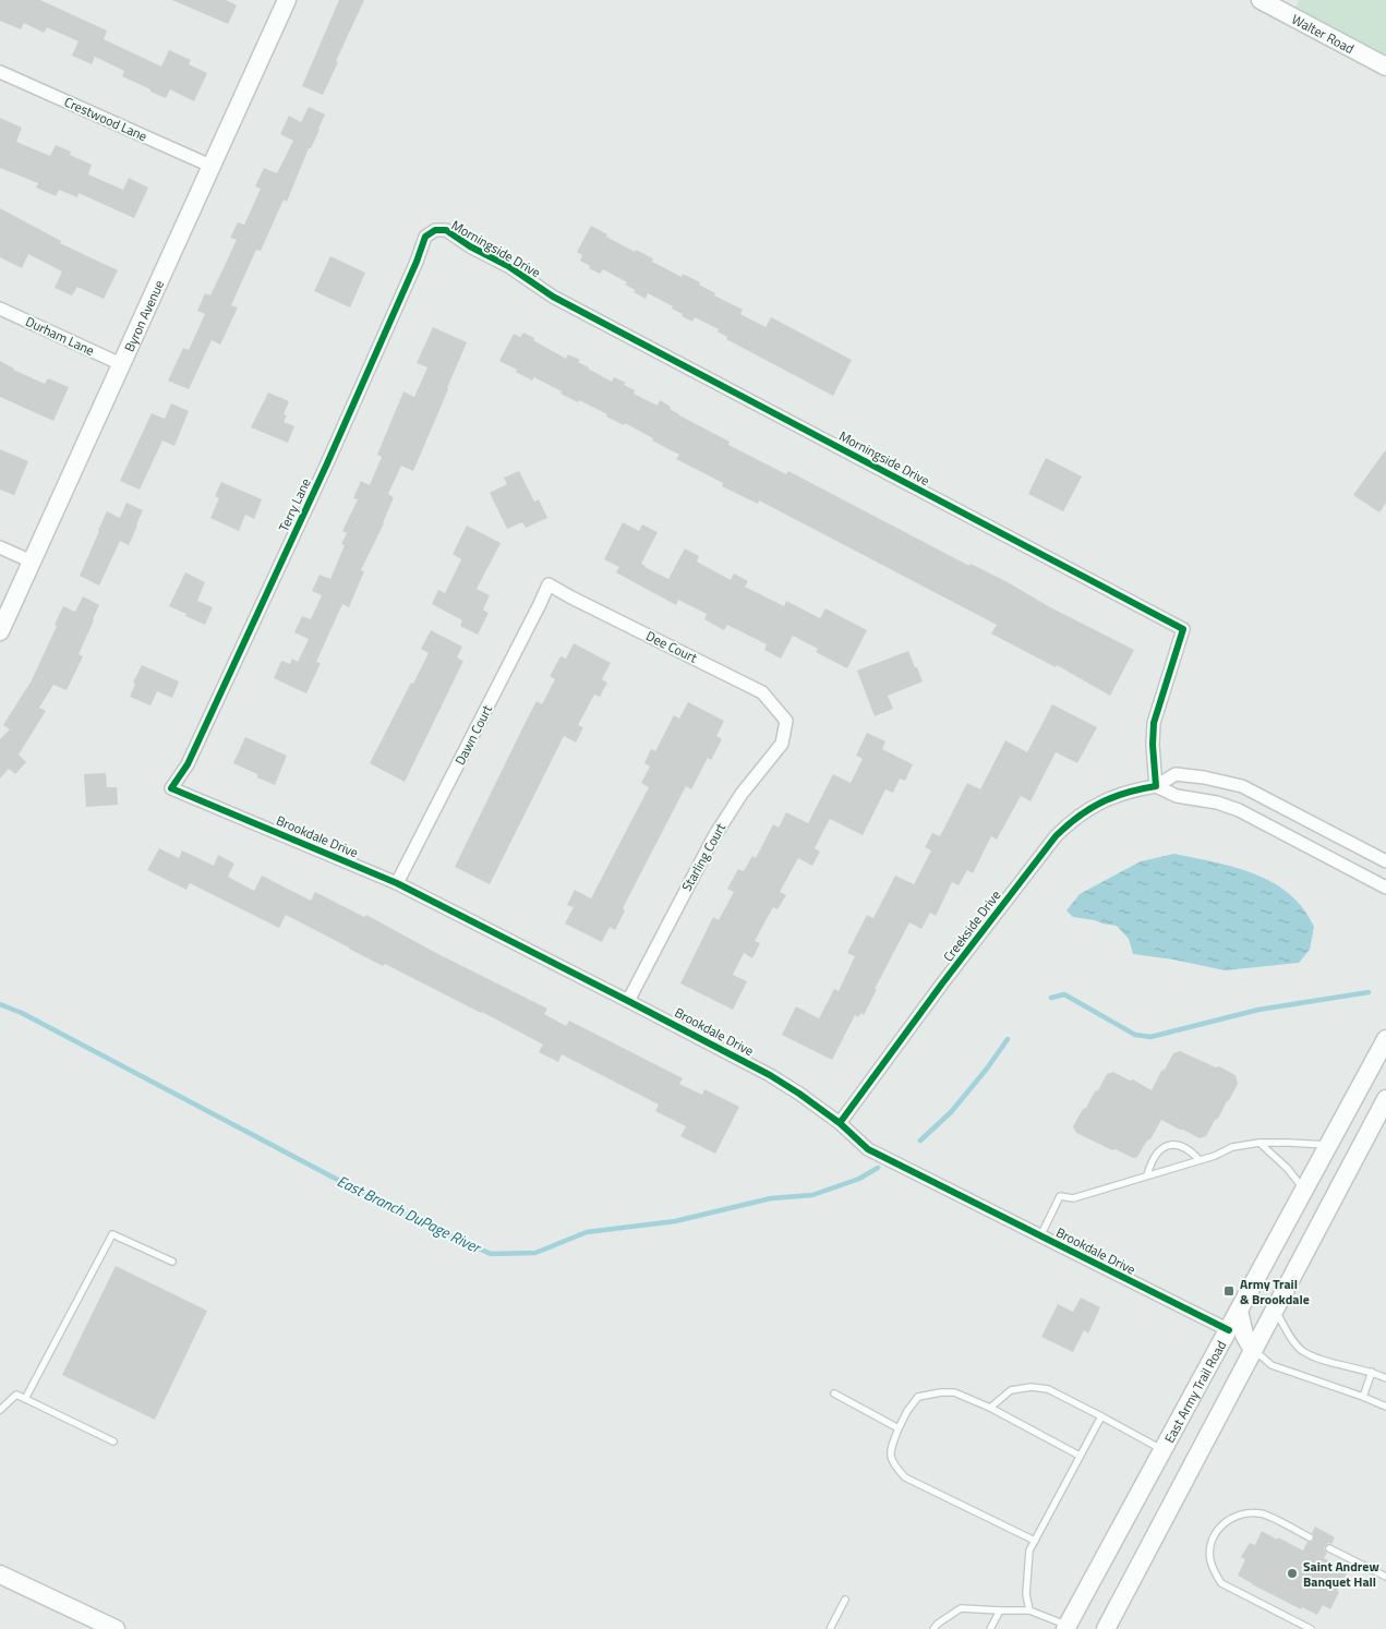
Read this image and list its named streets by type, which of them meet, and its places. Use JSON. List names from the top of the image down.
{
  "streets": {
    "main road": ["Walter Road", "Byron Avenue", "East Army Trail Road"],
    "street": [
      "Crestwood Lane",
      "Morningside Drive",
      "Durham Lane",
      "Terry Lane",
      "Dee Court",
      "Dawn Court",
      "Brookdale Drive",
      "Starling Court",
      "Creekside Drive"
    ]
  },
  "crossings": [
    ["Crestwood Lane", "Byron Avenue"],
    ["Morningside Drive", "Terry Lane"],
    ["Morningside Drive", "Creekside Drive"],
    ["Byron Avenue", "Durham Lane"],
    ["Terry Lane", "Brookdale Drive"],
    ["Dee Court", "Dawn Court"],
    ["Dee Court", "Starling Court"],
    ["Dawn Court", "Brookdale Drive"],
    ["Brookdale Drive", "Starling Court"],
    ["Brookdale Drive", "Creekside Drive"],
    ["Brookdale Drive", "East Army Trail Road"]
  ],
  "water": ["East Branch DuPage River"],
  "places": {
    "transit": ["Army Trail & Brookdale"],
    "other": ["Saint Andrew Banquet Hall"]
  }
}
